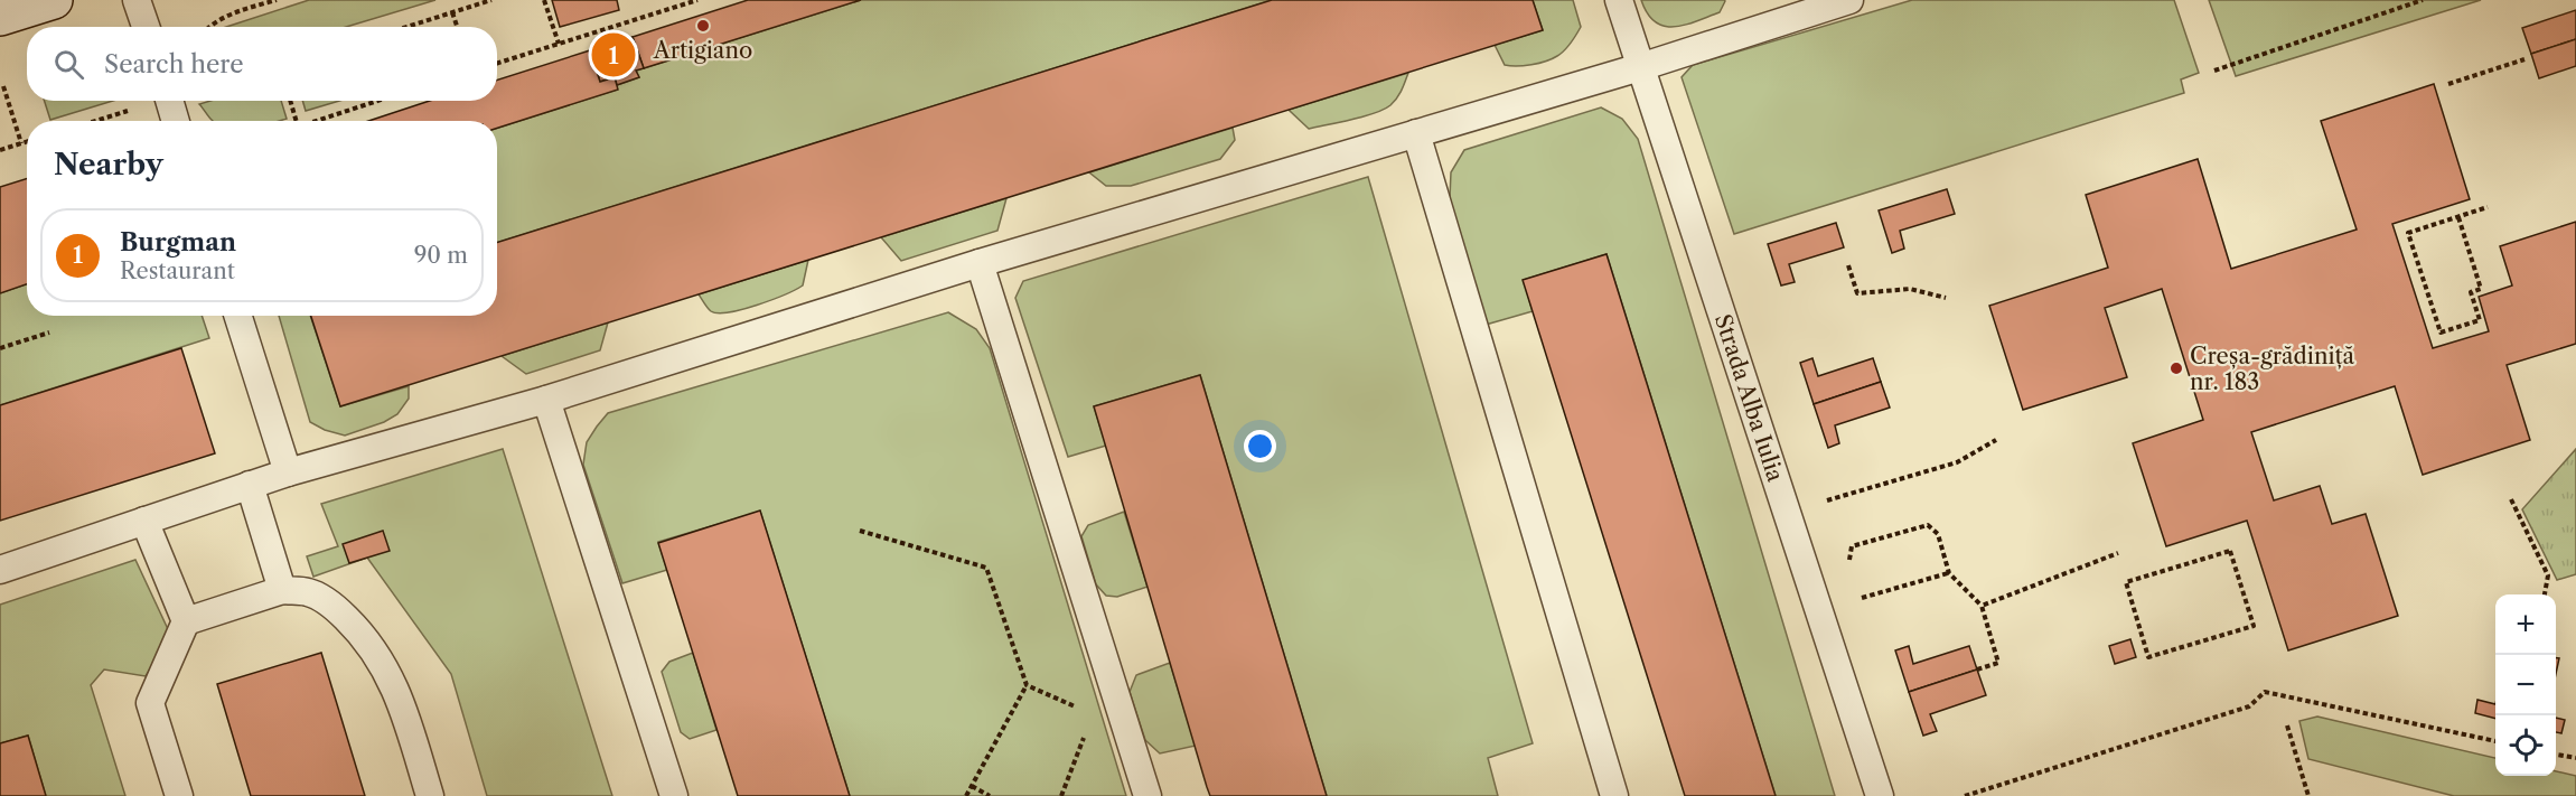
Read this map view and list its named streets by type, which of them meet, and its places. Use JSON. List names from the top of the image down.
{
  "streets": {
    "lane": ["Strada Alba Iulia"]
  },
  "places": ["Artigiano", "Creșa-grădiniță nr. 183"],
  "page": {
    "search": "Search here",
    "pins": "1",
    "heading": "Nearby",
    "list": [
      {
        "mark": "1",
        "name": "Burgman",
        "note": "Restaurant",
        "value": "90 m"
      }
    ],
    "map_buttons": ["+", "−"]
  }
}
